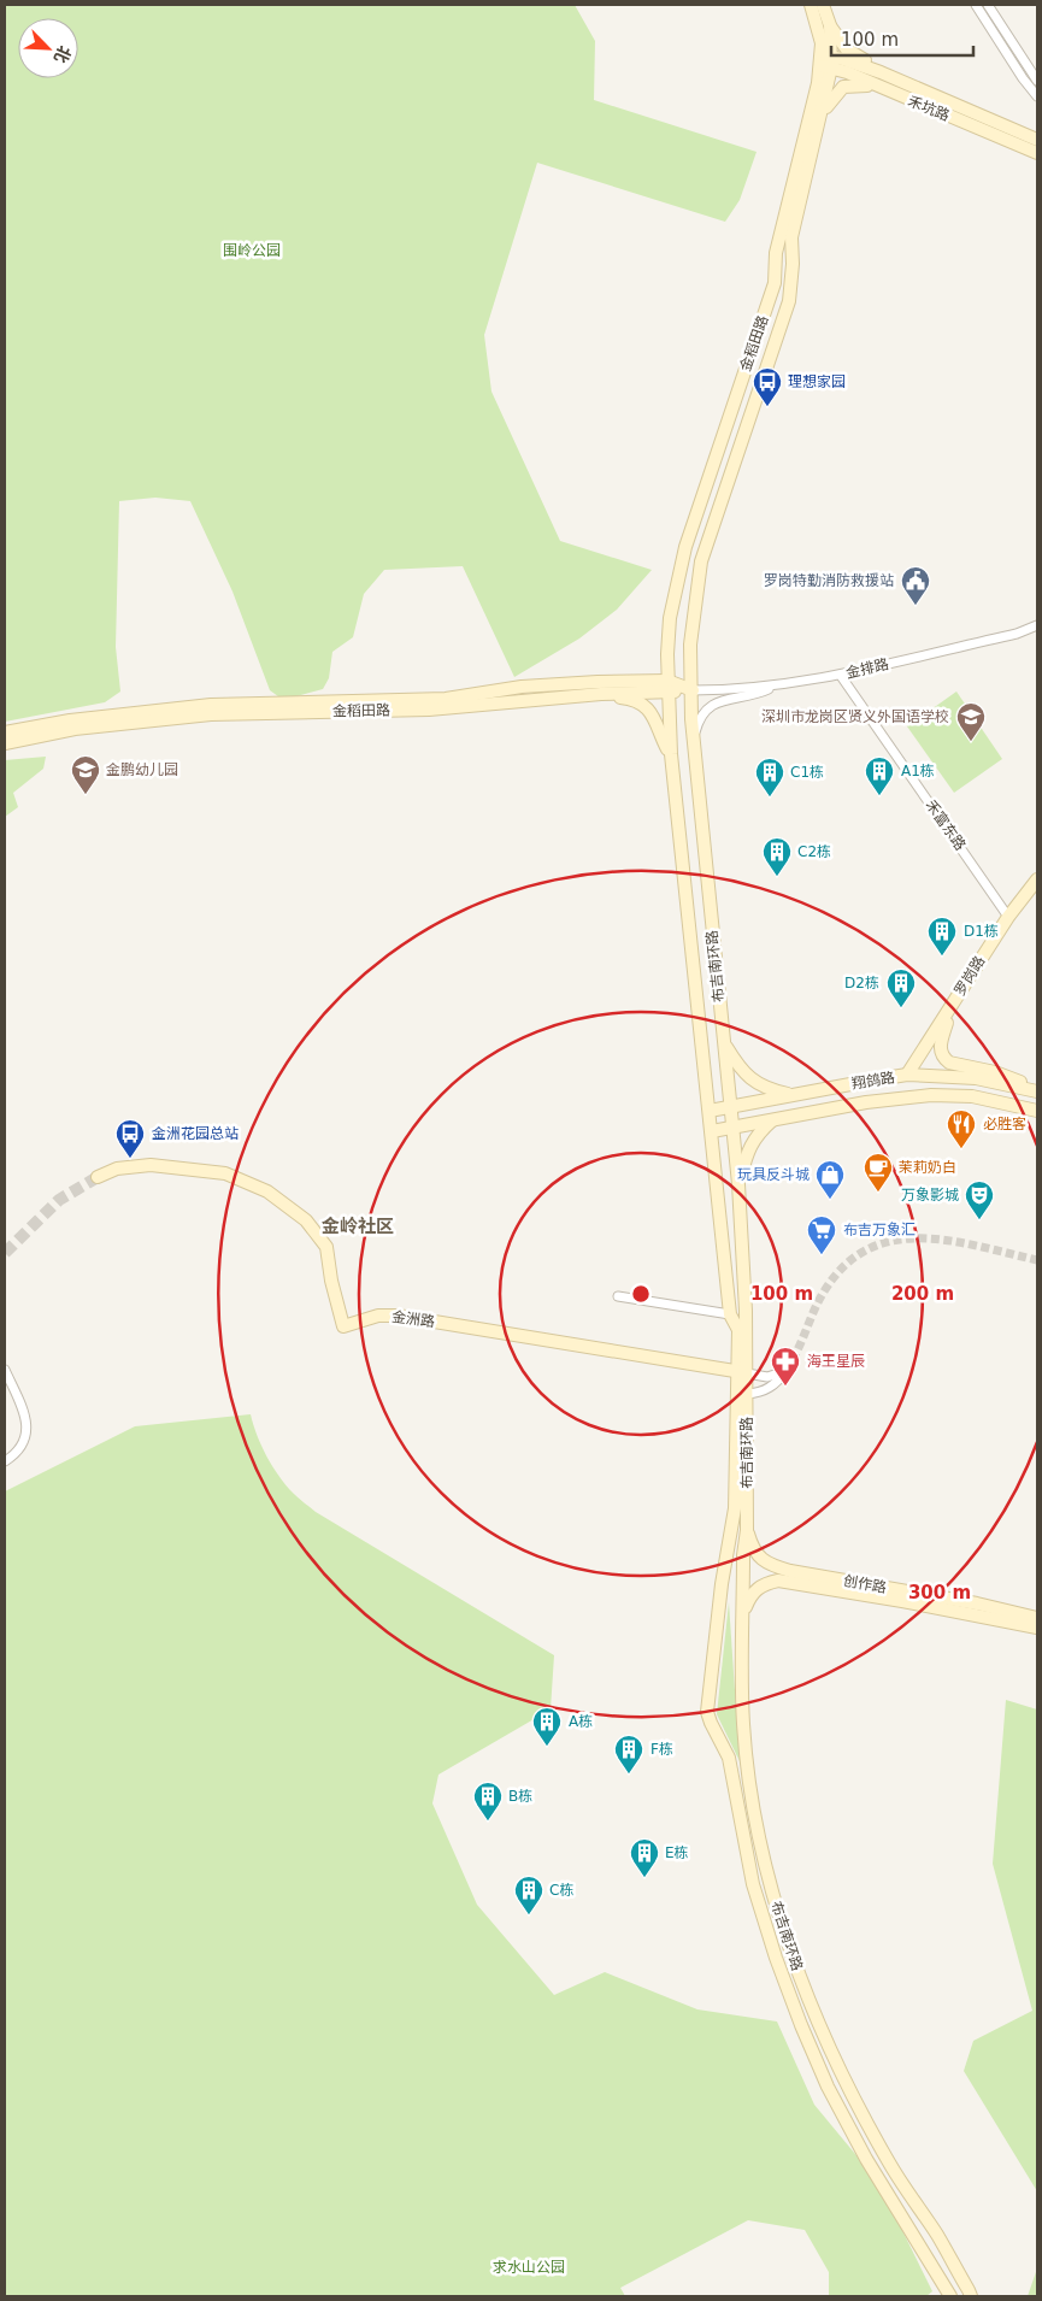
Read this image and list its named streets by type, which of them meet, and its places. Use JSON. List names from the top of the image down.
{
  "streets": {
    "street": [
      "禾坑路",
      "金稻田路",
      "金排路",
      "禾富东路",
      "布吉南环路",
      "罗岗路",
      "翔鸽路",
      "金洲路",
      "创作路"
    ]
  },
  "crossings": [
    ["禾坑路", "金稻田路"],
    ["金稻田路", "金排路"],
    ["金稻田路", "布吉南环路"],
    ["金排路", "禾富东路"],
    ["金排路", "布吉南环路"],
    ["禾富东路", "罗岗路"],
    ["布吉南环路", "翔鸽路"],
    ["布吉南环路", "金洲路"],
    ["布吉南环路", "创作路"],
    ["罗岗路", "翔鸽路"]
  ],
  "districts": ["金岭社区"],
  "parks": ["围岭公园", "求水山公园"],
  "places": {
    "bus stop": ["理想家园", "金洲花园总站"],
    "public building": ["罗岗特勤消防救援站"],
    "school or university": ["深圳市龙岗区贤义外国语学校", "金鹏幼儿园"],
    "building": [
      "A1栋",
      "C1栋",
      "C2栋",
      "D1栋",
      "D2栋",
      "A栋",
      "F栋",
      "B栋",
      "E栋",
      "C栋"
    ],
    "restaurant": ["必胜客"],
    "cafe": ["茉莉奶白"],
    "shop": ["玩具反斗城"],
    "theatre": ["万象影城"],
    "supermarket": ["布吉万象汇"],
    "pharmacy": ["海王星辰"]
  },
  "scale_bar": "100 m",
  "north": "bottom right",
  "rings": ["100 m", "200 m", "300 m"]
}
